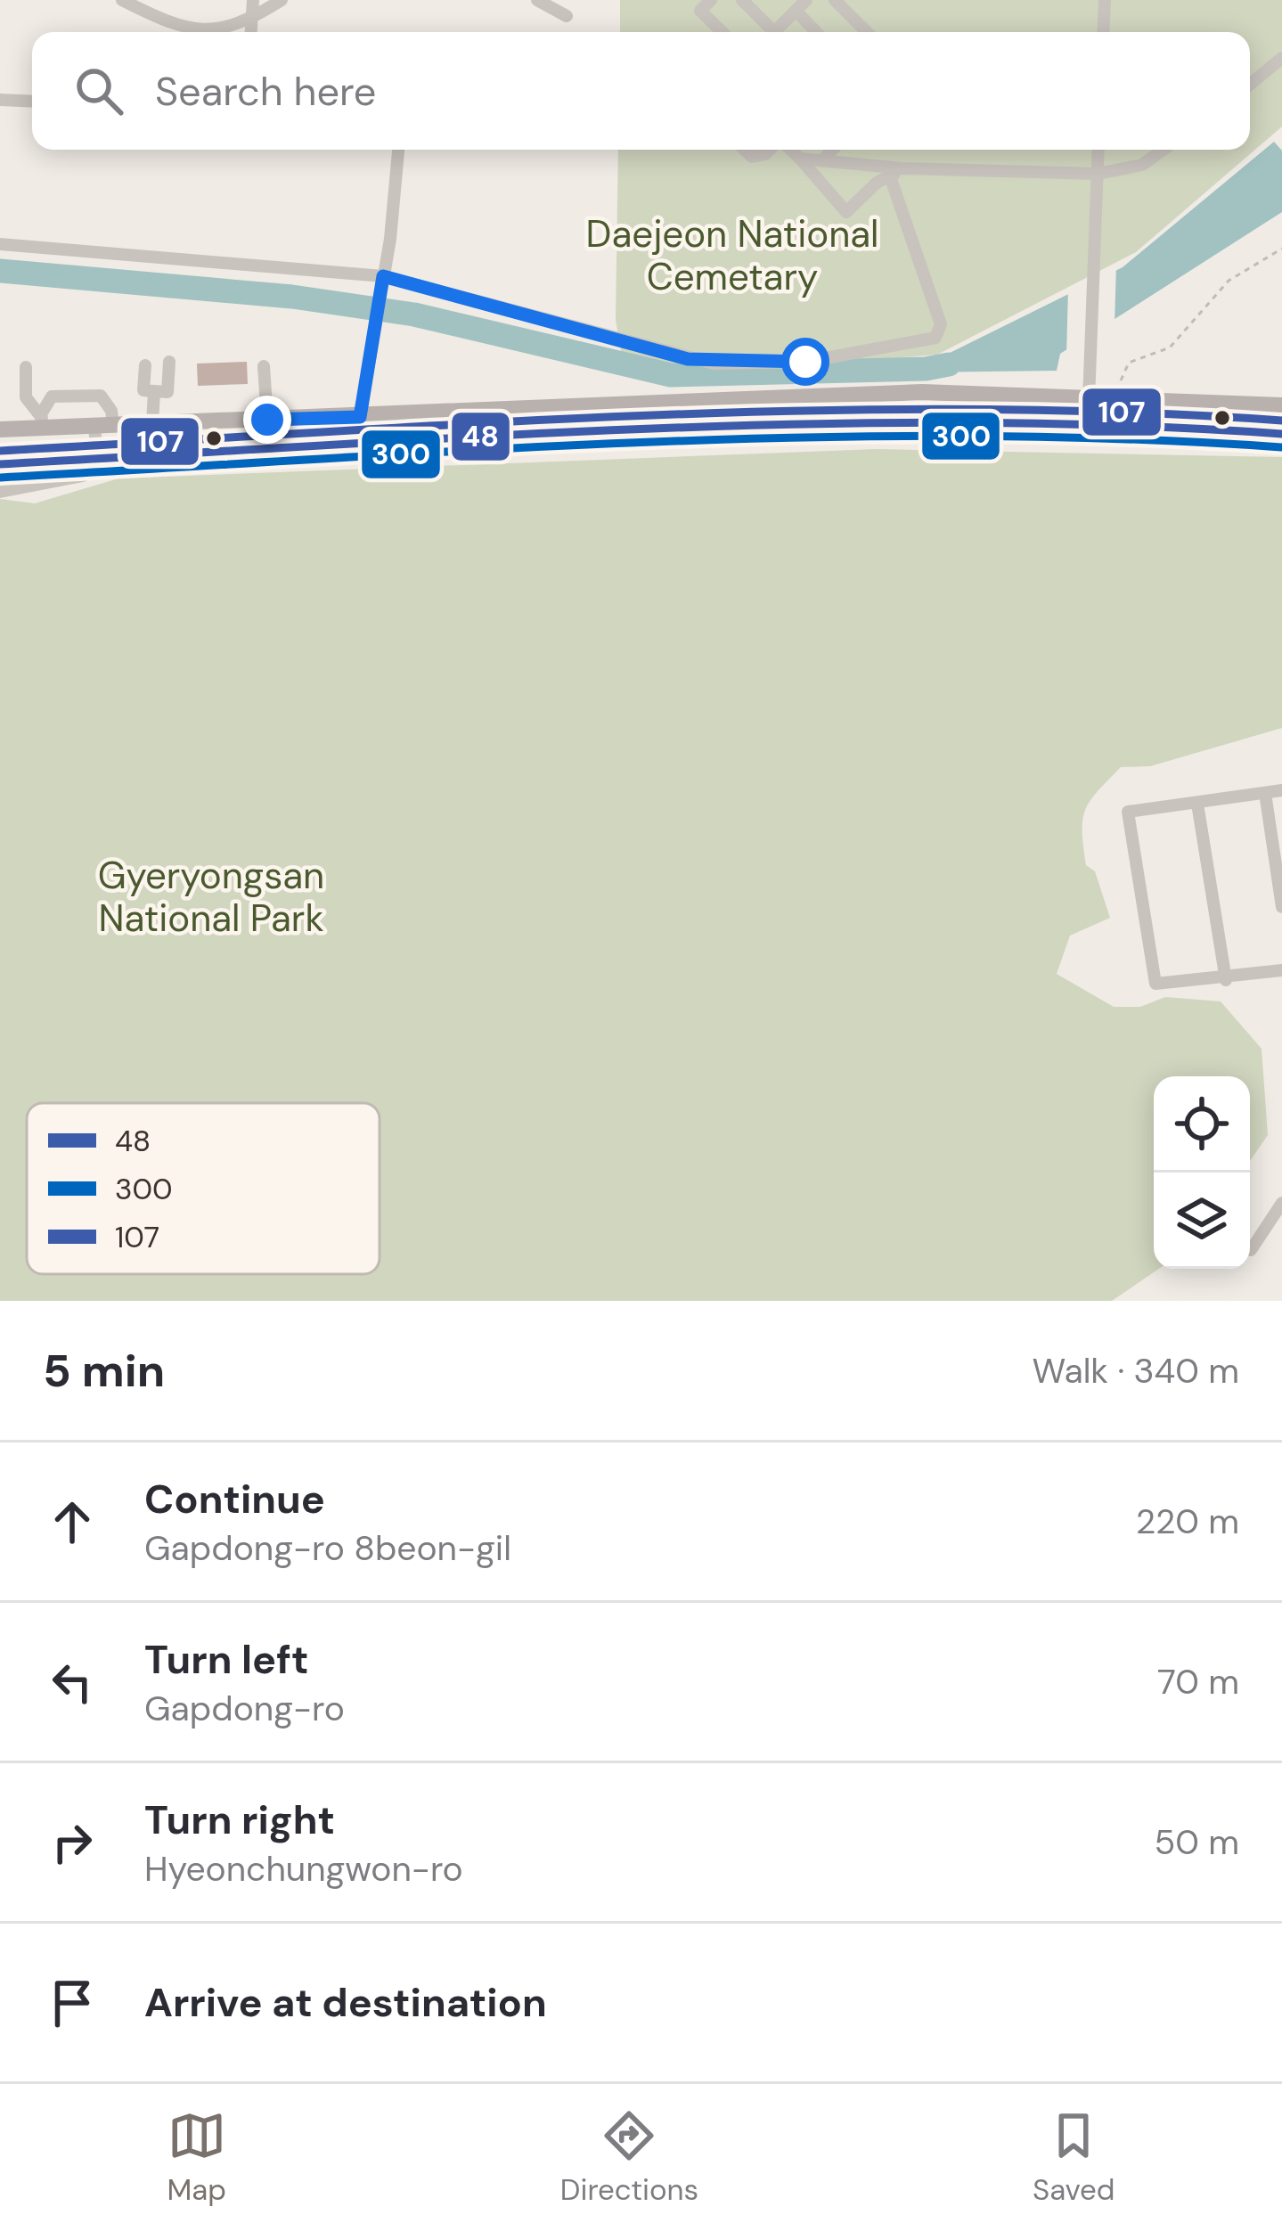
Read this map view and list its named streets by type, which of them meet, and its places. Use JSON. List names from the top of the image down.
{
  "parks": ["Daejeon National Cemetary", "Gyeryongsan National Park"],
  "lines": ["transit line 107", "transit line 48", "transit line 300"],
  "legend": ["48", "300", "107"],
  "page": {
    "search": "Search here",
    "heading": ["5 min", "Walk · 340 m"],
    "list": [
      ["Continue", "Gapdong-ro 8beon-gil", "220 m"],
      ["Turn left", "Gapdong-ro", "70 m"],
      ["Turn right", "Hyeonchungwon-ro", "50 m"],
      "Arrive at destination"
    ],
    "nav": ["Map", "Directions", "Saved"]
  }
}
